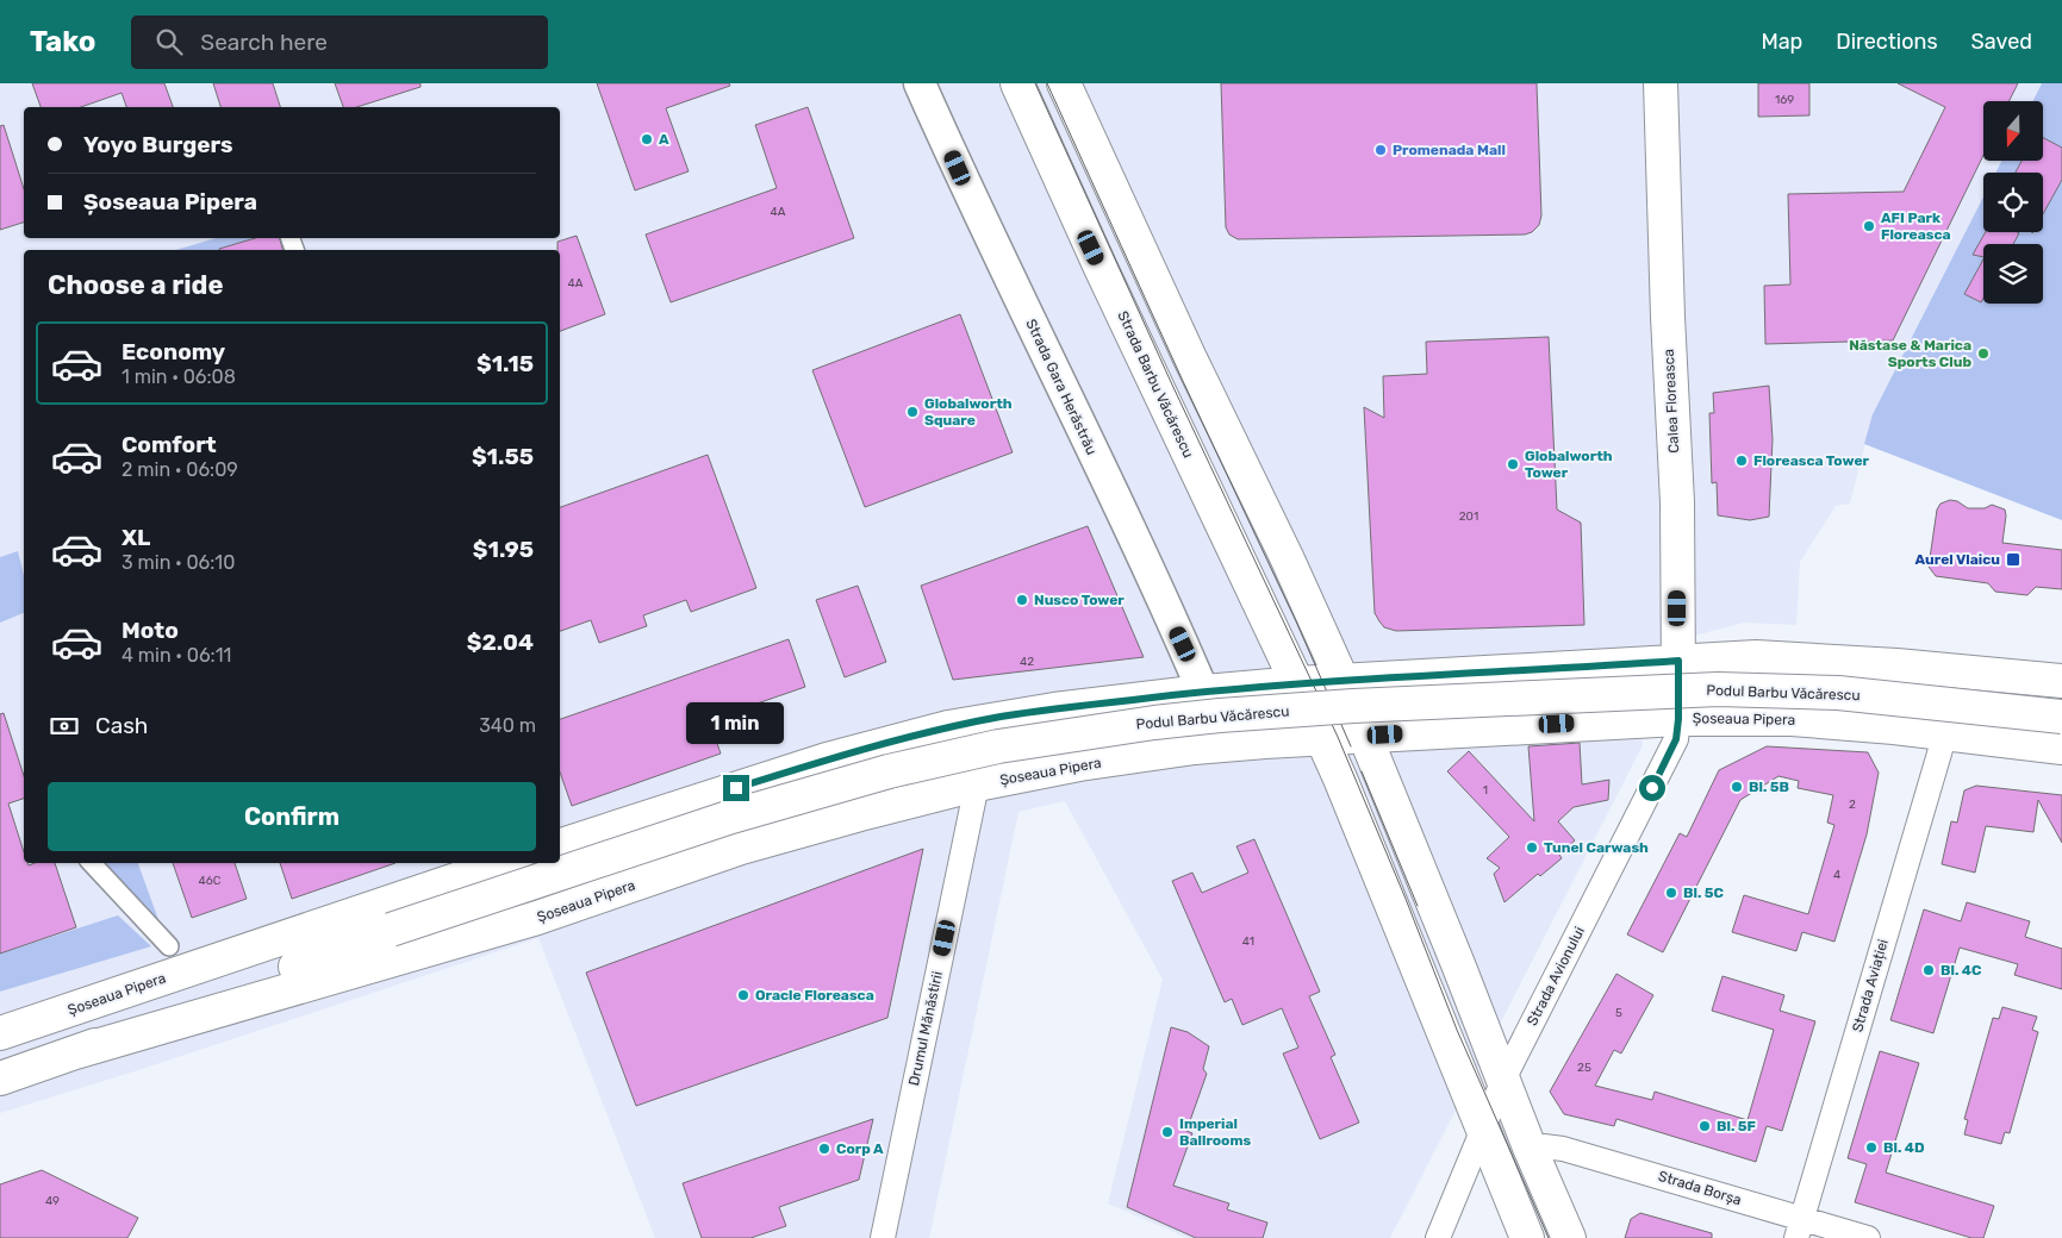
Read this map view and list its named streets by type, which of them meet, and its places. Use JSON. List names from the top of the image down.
{
  "streets": {
    "main road": [
      "Strada Barbu Văcărescu",
      "Calea Floreasca",
      "Podul Barbu Văcărescu",
      "Șoseaua Pipera"
    ],
    "street": [
      "Strada Gara Herăstrău",
      "Strada Avionului",
      "Strada Aviației",
      "Drumul Mănăstirii",
      "Strada Borșa"
    ]
  },
  "crossings": [
    ["Strada Barbu Văcărescu", "Șoseaua Pipera"],
    ["Strada Barbu Văcărescu", "Strada Avionului"],
    ["Calea Floreasca", "Șoseaua Pipera"],
    ["Calea Floreasca", "Strada Avionului"],
    ["Podul Barbu Văcărescu", "Șoseaua Pipera"],
    ["Șoseaua Pipera", "Strada Avionului"],
    ["Șoseaua Pipera", "Strada Aviației"],
    ["Șoseaua Pipera", "Drumul Mănăstirii"],
    ["Strada Aviației", "Strada Borșa"]
  ],
  "places": {
    "other": [
      "A",
      "Promenada Mall",
      "AFI Park Floreasca",
      "Năstase & Marica Sports Club",
      "Globalworth Square",
      "Floreasca Tower",
      "Globalworth Tower",
      "Nusco Tower",
      "Bl. 5B",
      "Tunel Carwash",
      "Bl. 5C",
      "Bl. 4C",
      "Oracle Floreasca",
      "Bl. 5F",
      "Imperial Ballrooms",
      "Bl. 4D",
      "Corp A"
    ],
    "transit": ["Aurel Vlaicu"]
  },
  "house_numbers": [
    "169",
    "4A",
    "4A",
    "201",
    "42",
    "1",
    "2",
    "4",
    "46C",
    "41",
    "5",
    "25",
    "49"
  ],
  "north": "bottom",
  "page": {
    "header": "Tako",
    "search": "Search here",
    "nav": ["Map", "Directions", "Saved"],
    "banner": ["Yoyo Burgers", "Șoseaua Pipera"],
    "heading": "Choose a ride",
    "list": [
      {
        "name": "Economy",
        "note": "1 min · 06:08",
        "value": "$1.15"
      },
      {
        "name": "Comfort",
        "note": "2 min · 06:09",
        "value": "$1.55"
      },
      {
        "name": "XL",
        "note": "3 min · 06:10",
        "value": "$1.95"
      },
      {
        "name": "Moto",
        "note": "4 min · 06:11",
        "value": "$2.04"
      }
    ],
    "pay": ["Cash", "340 m"],
    "bubble": "1 min",
    "buttons": "Confirm"
  }
}
